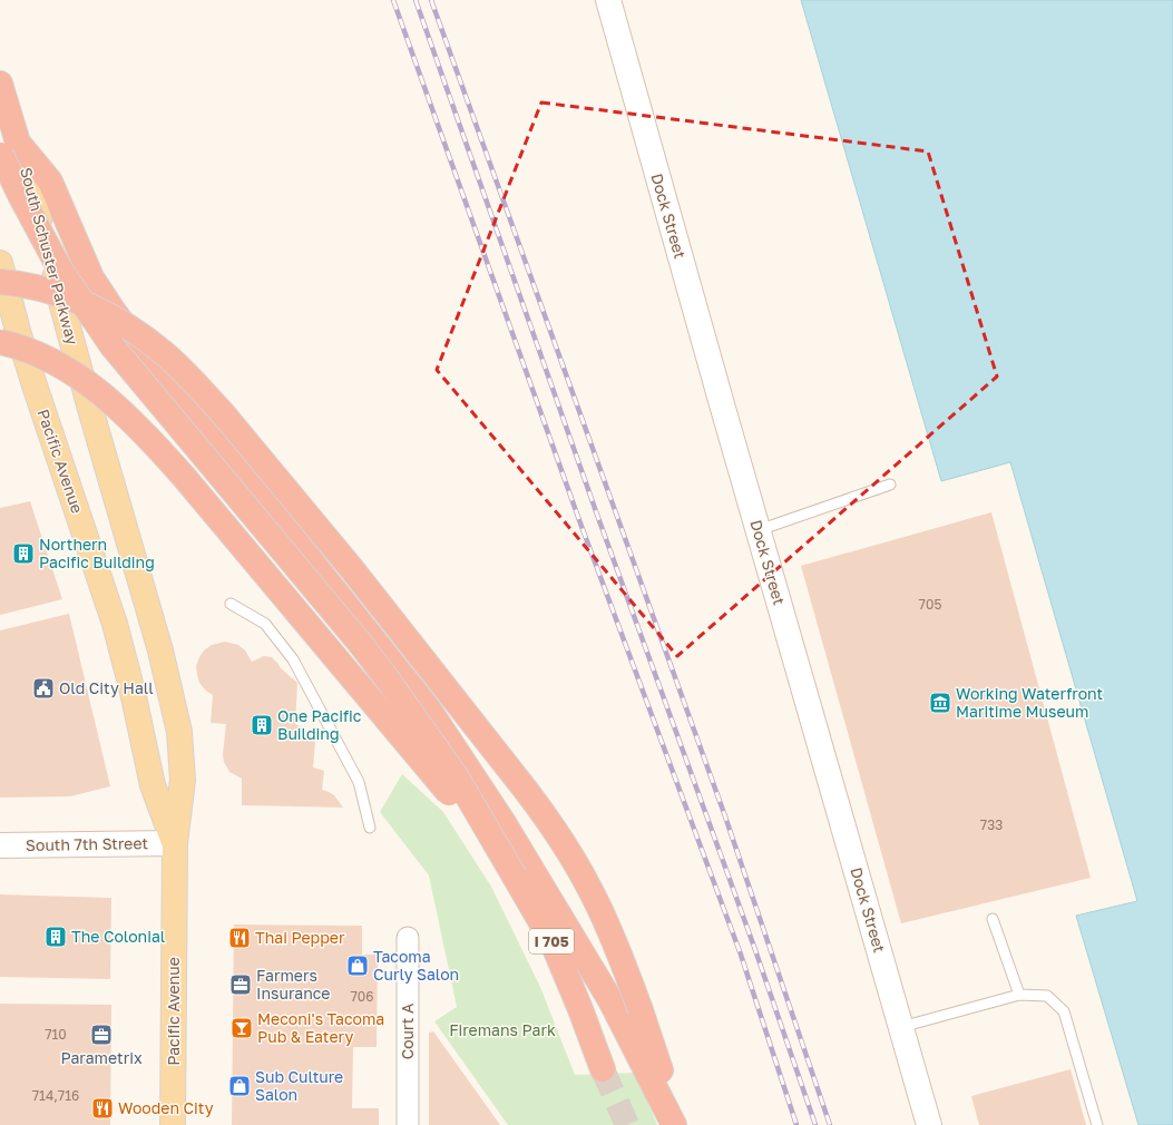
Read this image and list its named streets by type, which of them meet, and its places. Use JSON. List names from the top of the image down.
{
  "streets": {
    "highway": ["South Schuster Parkway", "I 705"],
    "main road": ["Pacific Avenue"],
    "street": ["Dock Street", "South 7th Street", "Court A"]
  },
  "crossings": [
    ["South Schuster Parkway", "Pacific Avenue"],
    ["Pacific Avenue", "South 7th Street"]
  ],
  "parks": ["Firemans Park"],
  "places": {
    "building": ["Northern Pacific Building", "One Pacific Building", "The Colonial"],
    "public building": ["Old City Hall"],
    "museum": ["Working Waterfront Maritime Museum"],
    "restaurant": ["Thai Pepper", "Wooden City"],
    "shop": ["Tacoma Curly Salon", "Sub Culture Salon"],
    "office": ["Farmers Insurance", "Parametrix"],
    "bar": ["Meconi's Tacoma Pub & Eatery"]
  },
  "house_numbers": [
    "705",
    "733",
    "706",
    "710",
    "714,716"
  ]
}
